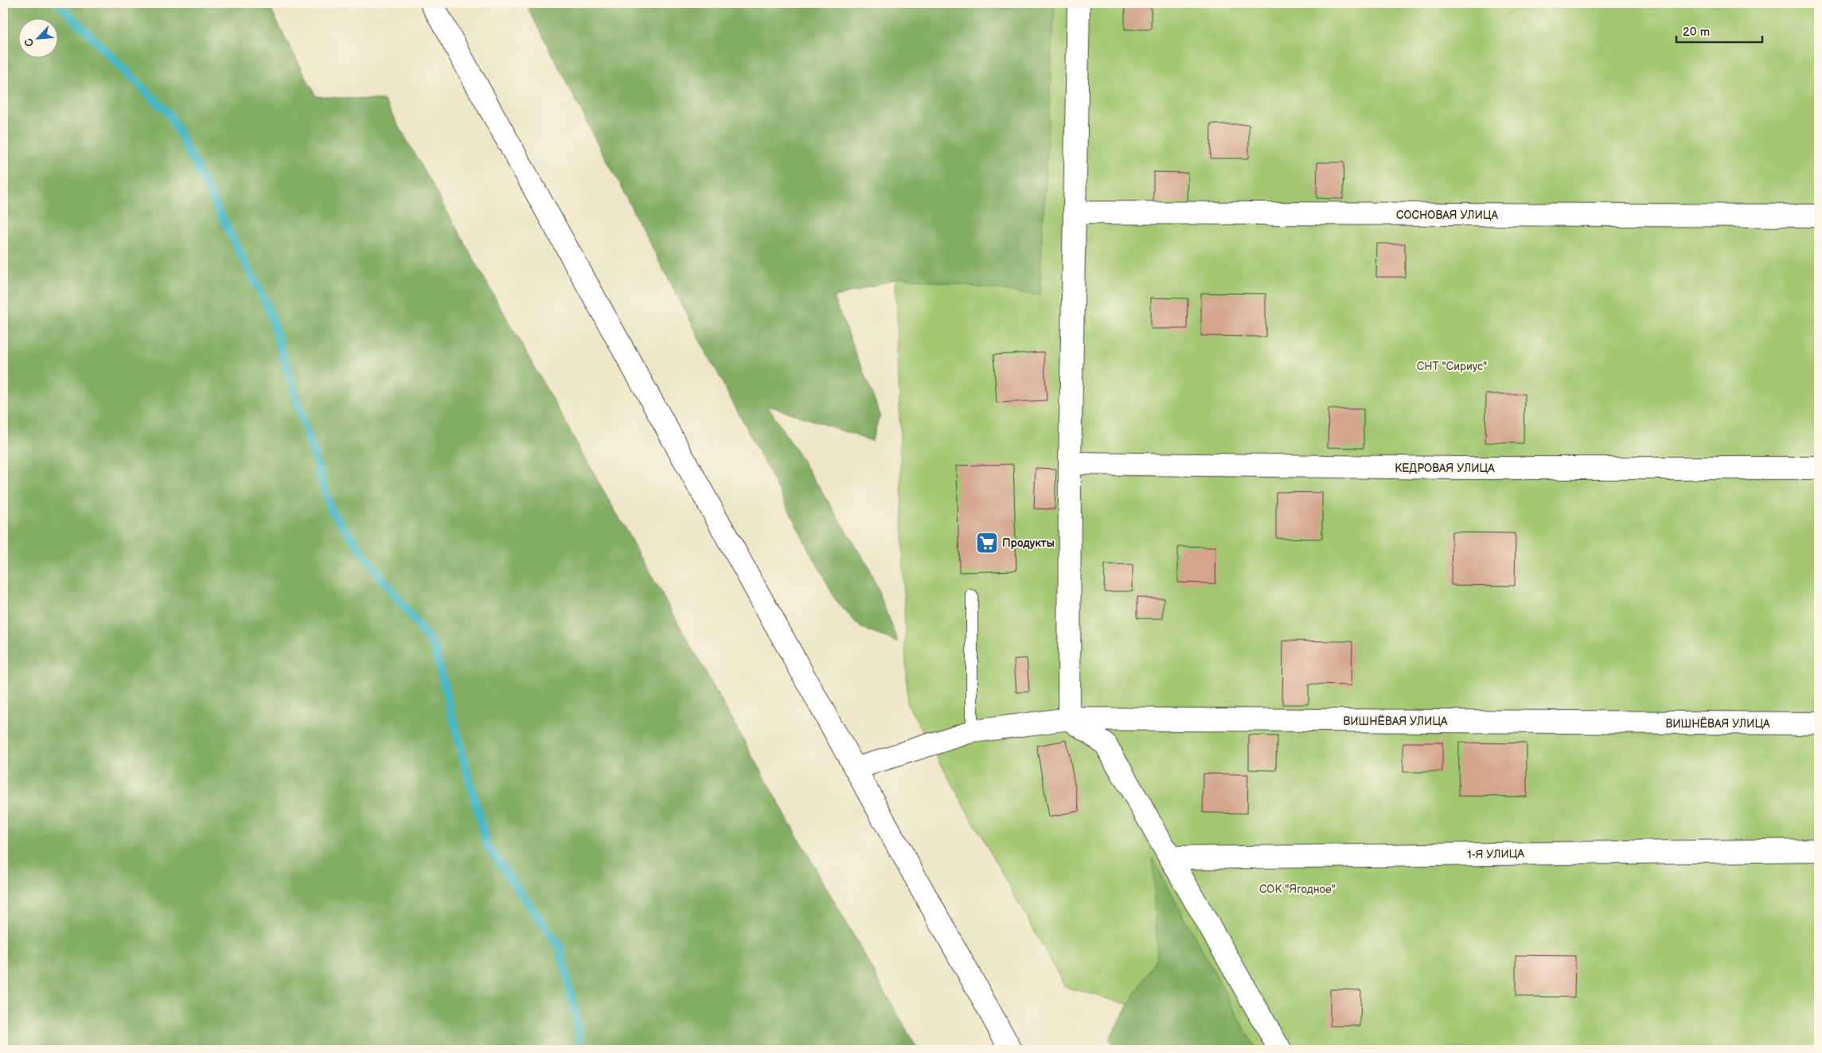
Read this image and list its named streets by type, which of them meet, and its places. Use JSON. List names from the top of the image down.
{
  "streets": {
    "street": [
      "СОСНОВАЯ УЛИЦА",
      "КЕДРОВАЯ УЛИЦА",
      "ВИШНЁВАЯ УЛИЦА",
      "1-Я УЛИЦА"
    ]
  },
  "parks": ["СНТ \"Сириус\"", "СОК \"Ягодное\""],
  "places": {
    "supermarket": ["Продукты"]
  },
  "scale_bar": "20 m",
  "north": "bottom left"
}
